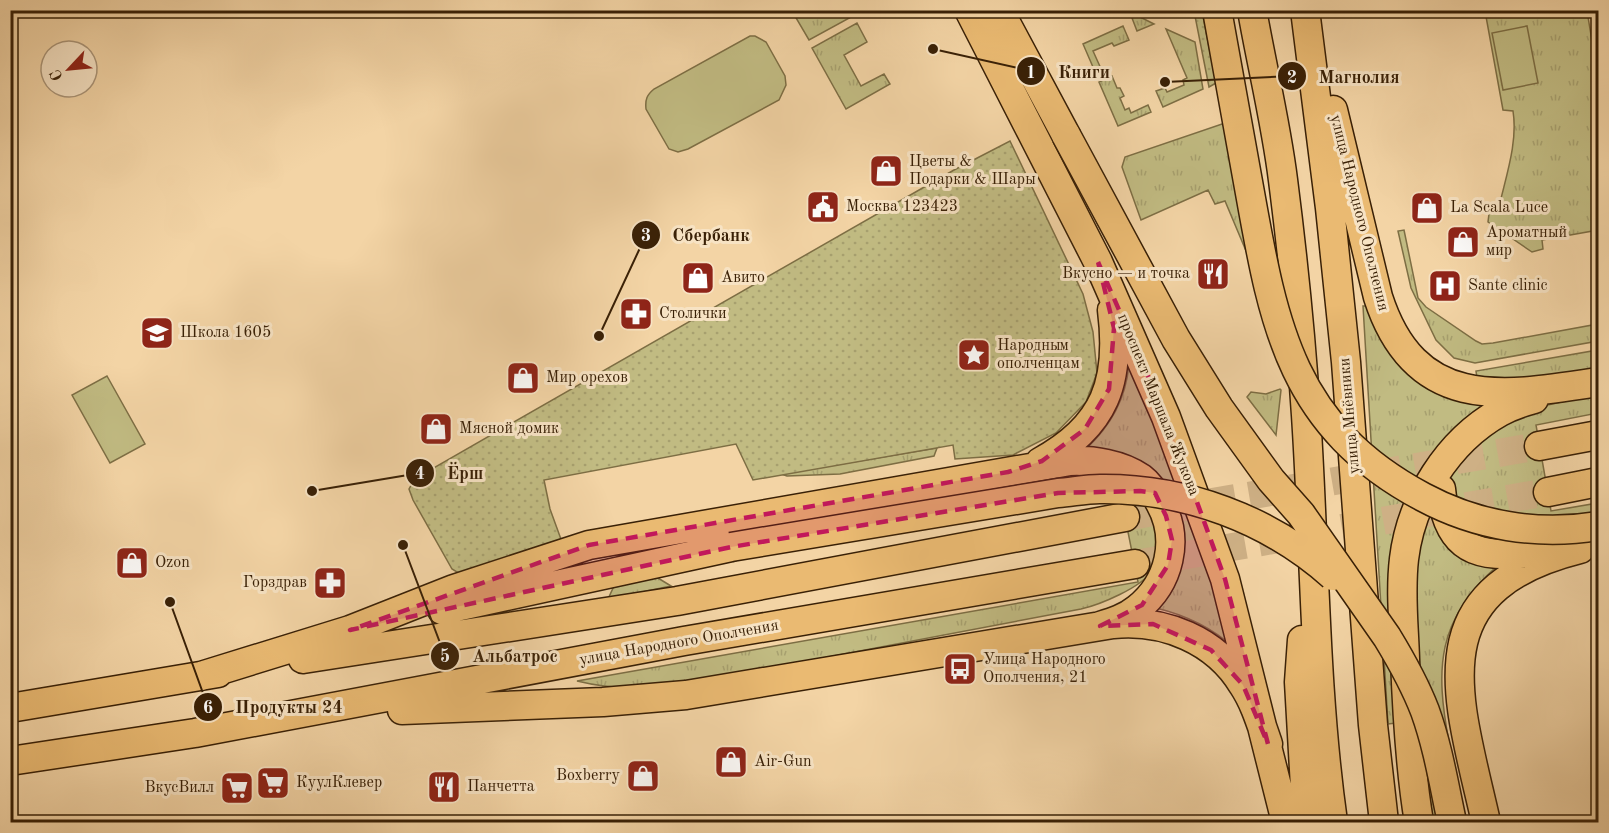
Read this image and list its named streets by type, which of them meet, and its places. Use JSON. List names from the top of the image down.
{
  "streets": {
    "main road": ["улица Народного Ополчения", "проспект Маршала Жукова", "улица Мнёвники"]
  },
  "crossings": [
    ["улица Народного Ополчения", "улица Мнёвники"]
  ],
  "places": {
    "other": [
      "Книги",
      "Магнолия",
      "Сбербанк",
      "Ёрш",
      "Альбатрос",
      "Продукты 24"
    ],
    "shop": [
      "Цветы & Подарки & Шары",
      "La Scala Luce",
      "Ароматный мир",
      "Авито",
      "Мир орехов",
      "Мясной домик",
      "Ozon",
      "Air-Gun",
      "Boxberry"
    ],
    "public building": ["Москва 123423"],
    "restaurant": ["Вкусно — и точка", "Панчетта"],
    "hospital": ["Sante clinic"],
    "pharmacy": ["Столички", "Горздрав"],
    "school or university": ["Школа 1605"],
    "place": ["Народным ополченцам"],
    "bus stop": ["Улица Народного Ополчения, 21"],
    "supermarket": ["КуулКлевер", "ВкусВилл"]
  },
  "north": "bottom left"
}
